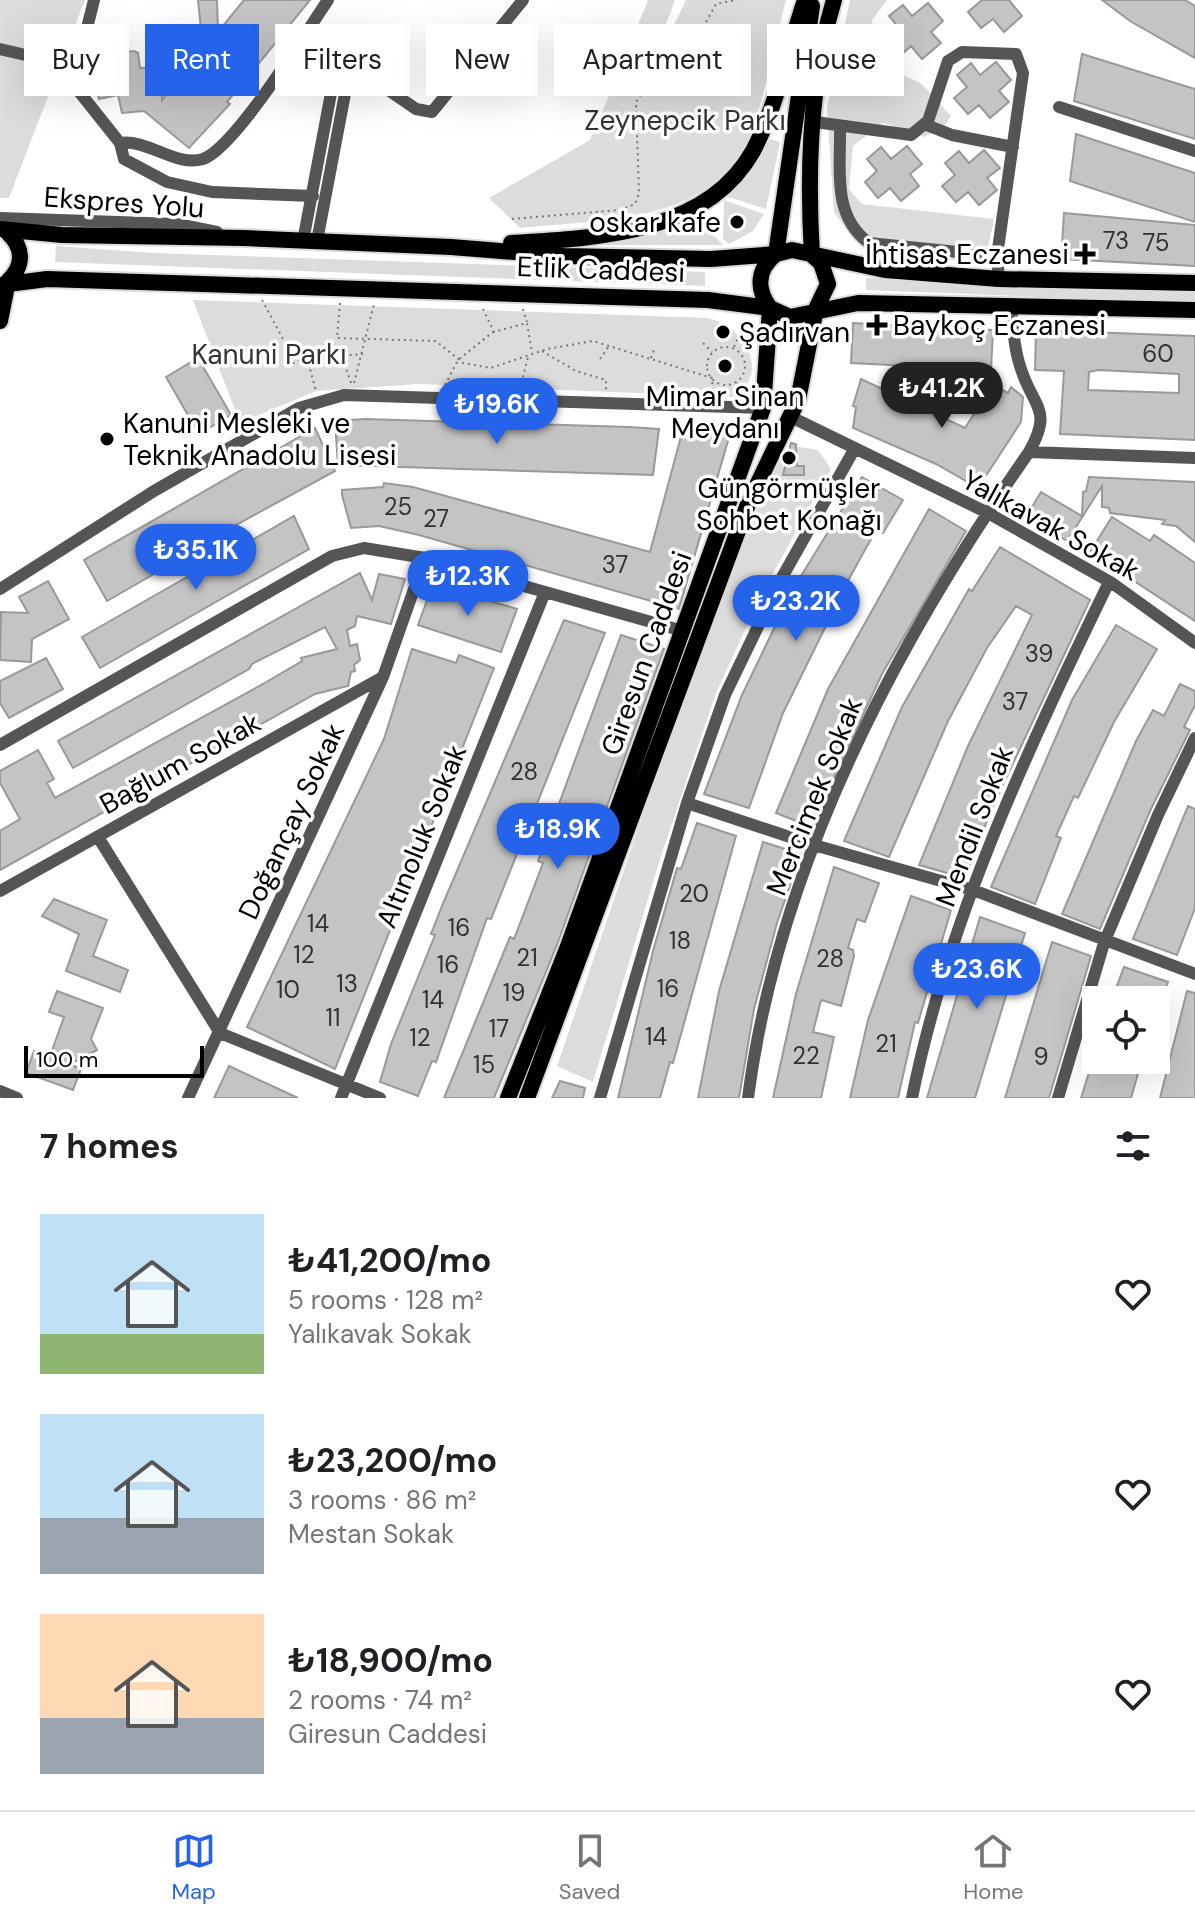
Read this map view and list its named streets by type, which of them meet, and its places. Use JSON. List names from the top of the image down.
{
  "streets": {
    "main road": ["Etlik Caddesi", "Giresun Caddesi"],
    "street": [
      "Yalıkavak Sokak",
      "Bağlum Sokak",
      "Mercimek Sokak",
      "Doğançay Sokak",
      "Mendil Sokak",
      "Altınoluk Sokak"
    ]
  },
  "crossings": [
    ["Etlik Caddesi", "Giresun Caddesi"],
    ["Etlik Caddesi", "Mercimek Sokak"],
    ["Yalıkavak Sokak", "Giresun Caddesi"],
    ["Yalıkavak Sokak", "Mercimek Sokak"],
    ["Yalıkavak Sokak", "Mendil Sokak"],
    ["Bağlum Sokak", "Doğançay Sokak"]
  ],
  "parks": ["Zeynepcik Parkı", "Kanuni Parkı"],
  "places": {
    "other": [
      "oskar kafe",
      "Şadırvan",
      "Mimar Sinan Meydanı",
      "Kanuni Mesleki ve Teknik Anadolu Lisesi",
      "Güngörmüşler Sohbet Konağı"
    ],
    "health": ["İhtisas Eczanesi", "Baykoç Eczanesi"]
  },
  "house_numbers": [
    "73",
    "75",
    "60",
    "25",
    "27",
    "37",
    "39",
    "37",
    "28",
    "20",
    "14",
    "16",
    "18",
    "12",
    "21",
    "28",
    "16",
    "13",
    "16",
    "10",
    "19",
    "14",
    "11",
    "17",
    "14",
    "12",
    "21",
    "22",
    "9",
    "15"
  ],
  "scale_bar": "100 m",
  "page": {
    "chip": [
      "Buy",
      "Rent",
      "Filters",
      "New",
      "Apartment",
      "House"
    ],
    "price": [
      "₺41.2K",
      "₺19.6K",
      "₺35.1K",
      "₺12.3K",
      "₺23.2K",
      "₺18.9K",
      "₺23.6K"
    ],
    "scale": "100 m",
    "heading": "7 homes",
    "list": [
      {
        "name": "₺41,200/mo",
        "note": "5 rooms · 128 m² · Yalıkavak Sokak"
      },
      {
        "name": "₺23,200/mo",
        "note": "3 rooms · 86 m² · Mestan Sokak"
      },
      {
        "name": "₺18,900/mo",
        "note": "2 rooms · 74 m² · Giresun Caddesi"
      }
    ],
    "tabs": ["Map", "Saved", "Home"]
  }
}
